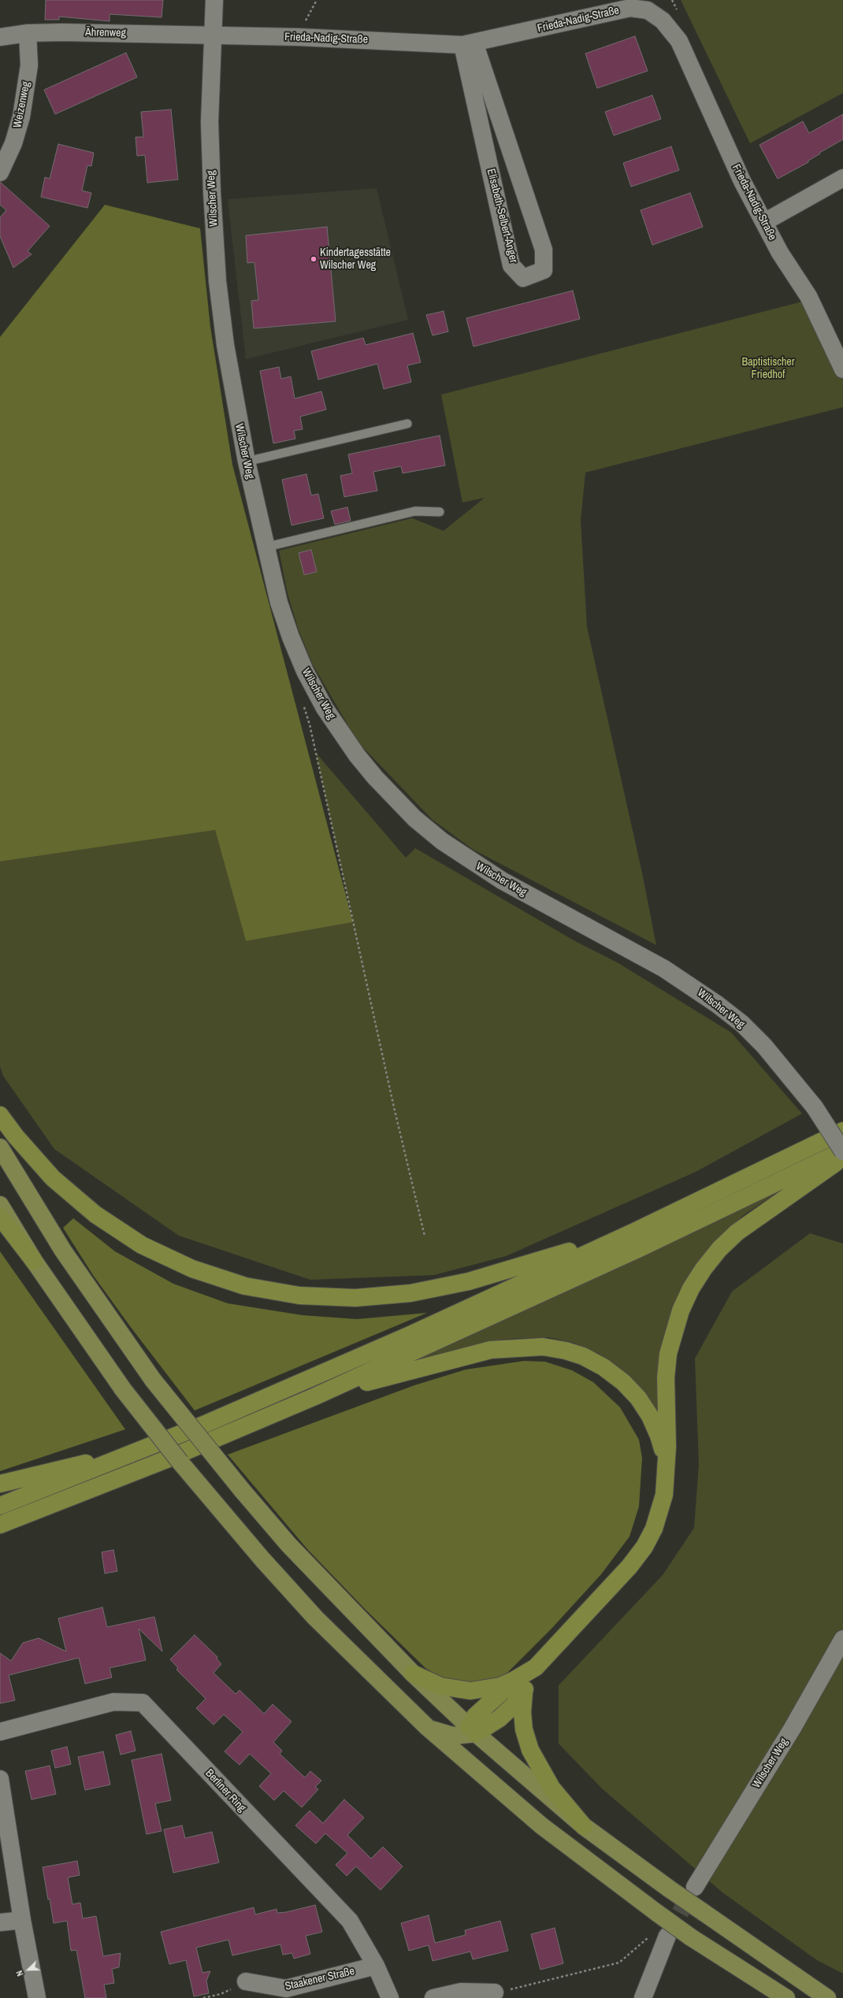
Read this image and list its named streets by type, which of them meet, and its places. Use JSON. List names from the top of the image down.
{
  "streets": {
    "street": [
      "Frieda-Nadig-Straße",
      "Ährenweg",
      "Weizenweg",
      "Wilscher Weg",
      "Elisabeth-Selbert-Anger",
      "Berliner Ring",
      "Staakener Straße"
    ]
  },
  "crossings": [
    ["Frieda-Nadig-Straße", "Ährenweg"],
    ["Frieda-Nadig-Straße", "Wilscher Weg"],
    ["Frieda-Nadig-Straße", "Elisabeth-Selbert-Anger"],
    ["Ährenweg", "Weizenweg"],
    ["Ährenweg", "Wilscher Weg"],
    ["Berliner Ring", "Staakener Straße"]
  ],
  "parks": ["Baptistischer Friedhof"],
  "places": ["Kindertagesstätte Wilscher Weg"],
  "north": "bottom left"
}
